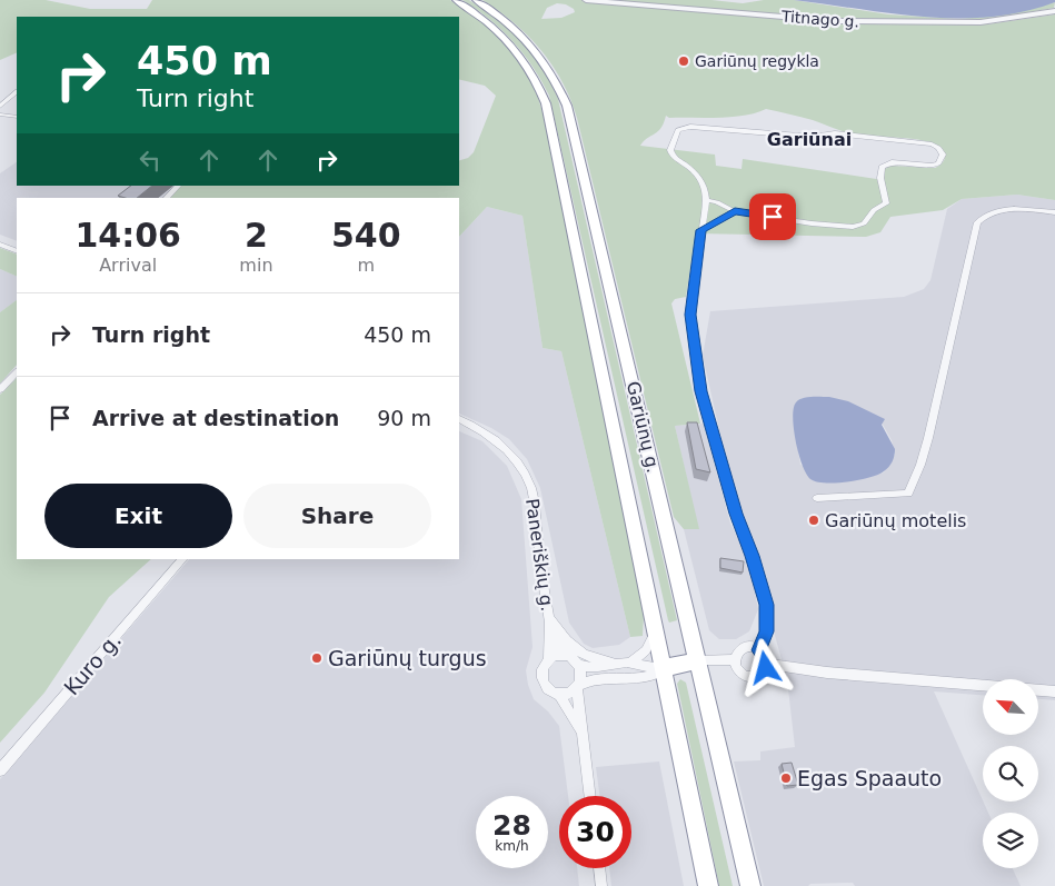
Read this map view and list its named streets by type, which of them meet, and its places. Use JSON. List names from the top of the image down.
{
  "streets": {
    "highway": ["Gariūnų g."],
    "street": ["Titnago g.", "Paneriškių g.", "Kuro g."]
  },
  "districts": ["Gariūnai"],
  "places": [
    "Gariūnų regykla",
    "Gariūnų motelis",
    "Gariūnų turgus",
    "Egas Spaauto"
  ],
  "north": "top left",
  "page": {
    "turn": ["450 m", "Turn right"],
    "eta": [
      "14:06",
      "Arrival",
      "2",
      "min",
      "540",
      "m"
    ],
    "list": [
      {
        "name": "Turn right",
        "value": "450 m"
      },
      {
        "name": "Arrive at destination",
        "value": "90 m"
      }
    ],
    "buttons": ["Exit", "Share"],
    "speed": "28 km/h",
    "limit": "30"
  }
}
